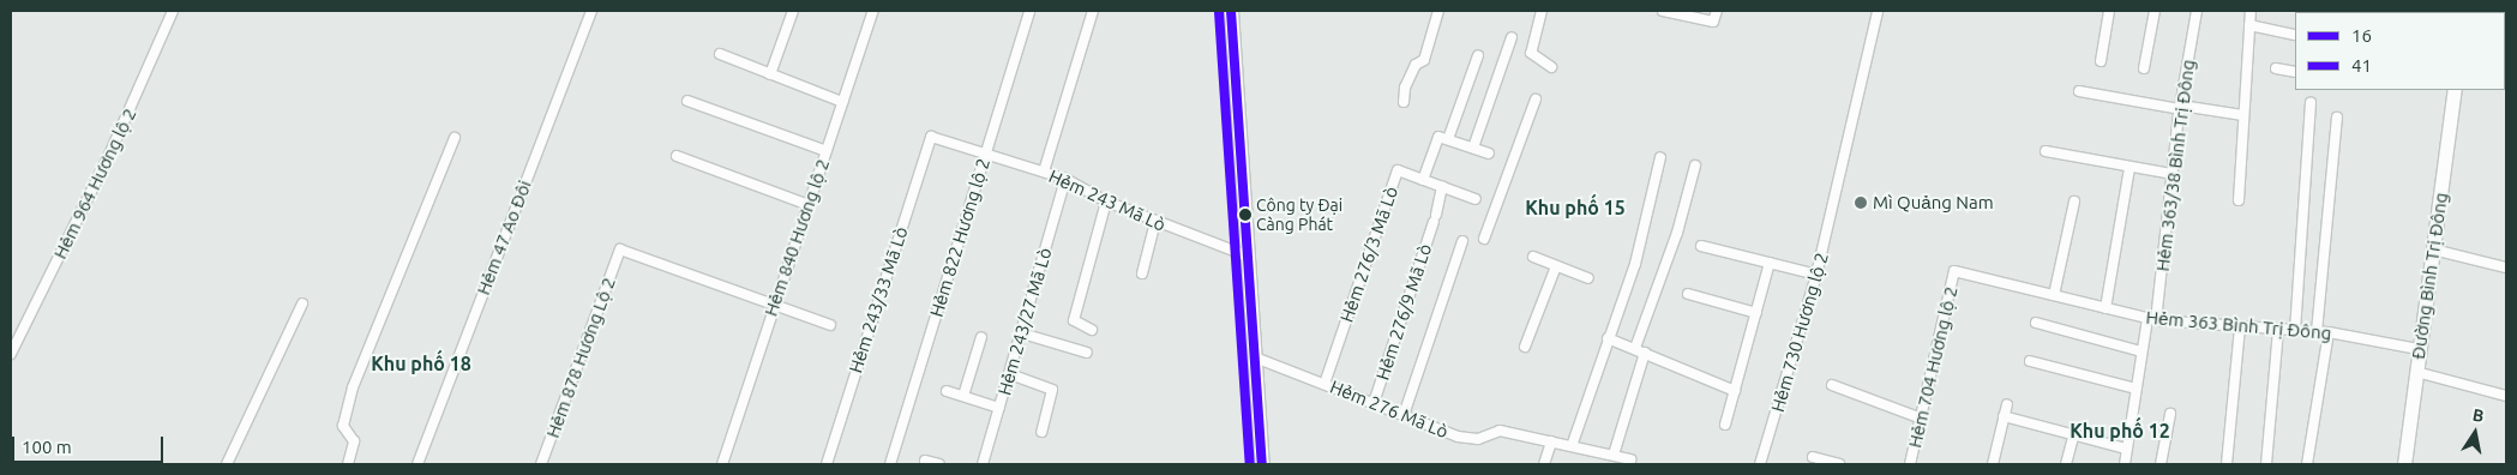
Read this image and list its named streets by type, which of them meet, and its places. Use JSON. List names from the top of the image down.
{
  "streets": {
    "main road": ["Đường Bình Trị Đông"],
    "street": [
      "Hẻm 363/38 Bình Trị Đông",
      "Hẻm 964 Hương lộ 2",
      "Hẻm 243 Mã Lò",
      "Hẻm 47 Ao Đôi",
      "Hẻm 840 Hương lộ 2",
      "Hẻm 822 Hương lộ 2",
      "Hẻm 276/3 Mã Lò",
      "Hẻm 243/33 Mã Lò",
      "Hẻm 276/9 Mã Lò",
      "Hẻm 243/27 Mã Lò",
      "Hẻm 363 Bình Trị Đông",
      "Hẻm 730 Hương lộ 2",
      "Hẻm 878 Hương Lộ 2",
      "Hẻm 704 Hương lộ 2",
      "Hẻm 276 Mã Lò"
    ]
  },
  "crossings": [
    ["Hẻm 363/38 Bình Trị Đông", "Hẻm 363 Bình Trị Đông"],
    ["Hẻm 243 Mã Lò", "Hẻm 822 Hương lộ 2"],
    ["Hẻm 243 Mã Lò", "Hẻm 243/33 Mã Lò"],
    ["Hẻm 243 Mã Lò", "Hẻm 243/27 Mã Lò"],
    ["Hẻm 840 Hương lộ 2", "Hẻm 878 Hương Lộ 2"],
    ["Hẻm 276/3 Mã Lò", "Hẻm 276/9 Mã Lò"],
    ["Hẻm 276/3 Mã Lò", "Hẻm 276 Mã Lò"],
    ["Đường Bình Trị Đông", "Hẻm 363 Bình Trị Đông"],
    ["Hẻm 276/9 Mã Lò", "Hẻm 276 Mã Lò"],
    ["Hẻm 363 Bình Trị Đông", "Hẻm 704 Hương lộ 2"]
  ],
  "districts": ["Khu phố 15", "Khu phố 18", "Khu phố 12"],
  "places": ["Mì Quảng Nam", "Công ty Đại Càng Phát"],
  "lines": ["transit line 16", "transit line 41"],
  "legend": ["16", "41"],
  "scale_bar": "100 m",
  "north": "top"
}
